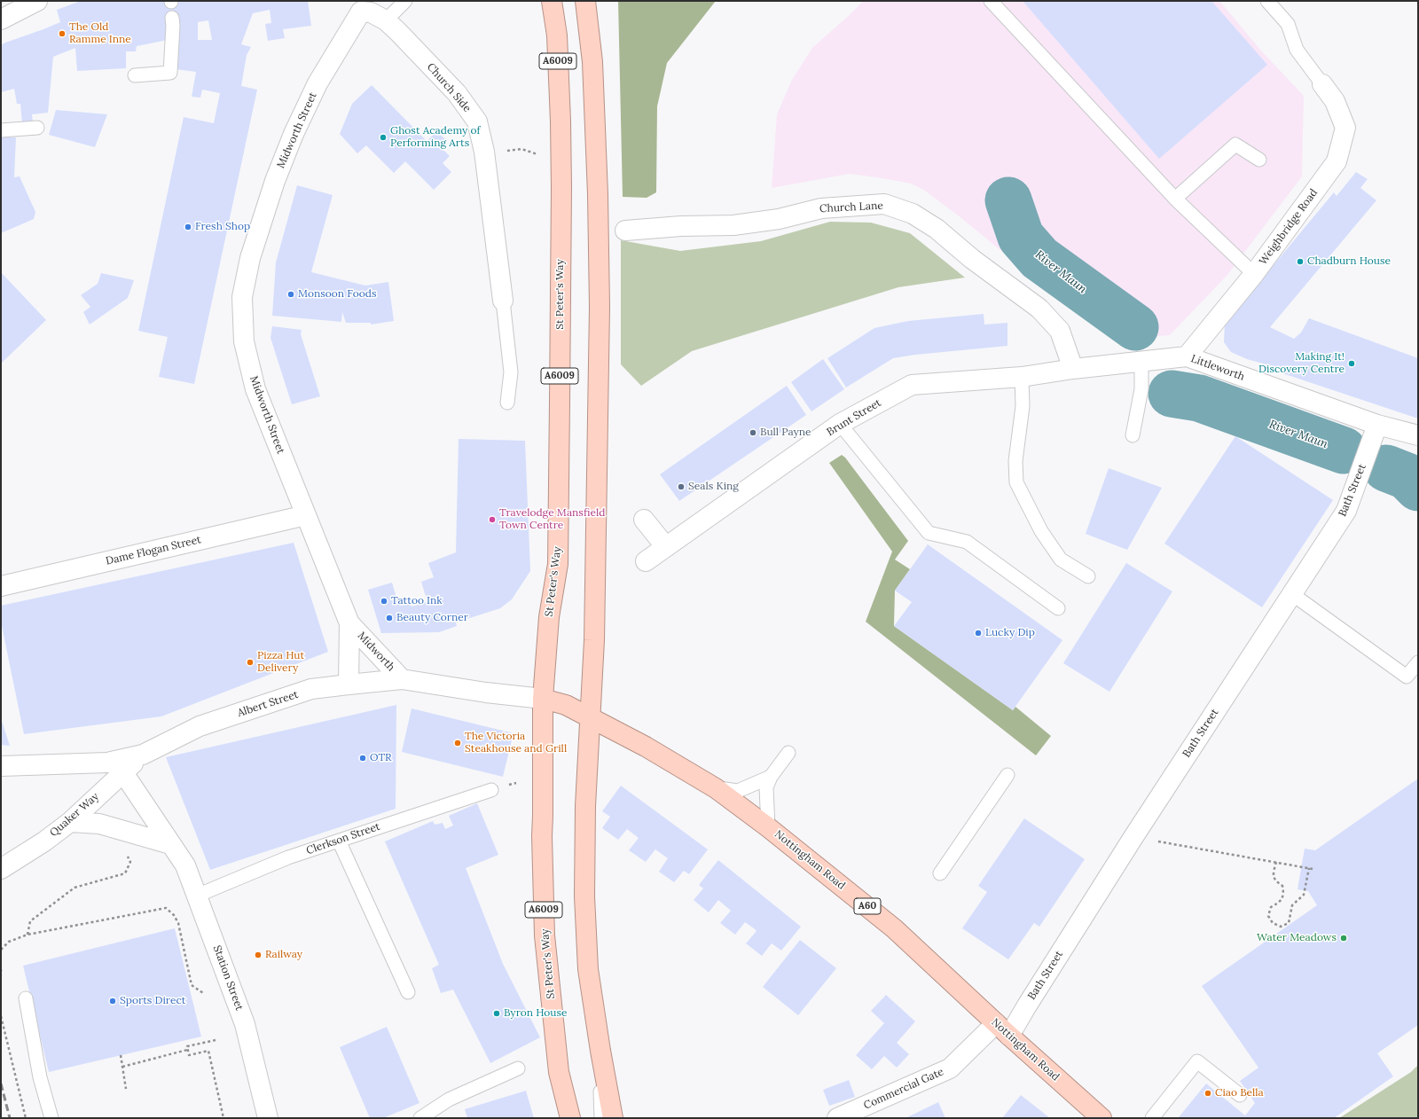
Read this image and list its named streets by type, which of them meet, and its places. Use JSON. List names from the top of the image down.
{
  "streets": {
    "highway": [
      "A6009",
      "St Peter's Way",
      "Nottingham Road",
      "A60"
    ],
    "street": [
      "Church Side",
      "Midworth Street",
      "Church Lane",
      "Weighbridge Road",
      "Littleworth",
      "Brunt Street",
      "Bath Street",
      "Dame Flogan Street",
      "Midworth",
      "Albert Street",
      "Quaker Way",
      "Station Street",
      "Commercial Gate"
    ],
    "lane": ["Clerkson Street"]
  },
  "crossings": [
    ["A6009", "Nottingham Road"],
    ["Church Side", "Midworth Street"],
    ["Midworth Street", "Dame Flogan Street"],
    ["Midworth Street", "Midworth"],
    ["Midworth Street", "Albert Street"],
    ["Church Lane", "Littleworth"],
    ["Church Lane", "Brunt Street"],
    ["Weighbridge Road", "Littleworth"],
    ["St Peter's Way", "Albert Street"],
    ["St Peter's Way", "Nottingham Road"],
    ["Littleworth", "Brunt Street"],
    ["Littleworth", "Bath Street"],
    ["Bath Street", "Nottingham Road"],
    ["Bath Street", "Commercial Gate"],
    ["Midworth", "Albert Street"],
    ["Albert Street", "Quaker Way"],
    ["Albert Street", "Nottingham Road"],
    ["Quaker Way", "Station Street"],
    ["Clerkson Street", "Station Street"],
    ["Nottingham Road", "Commercial Gate"]
  ],
  "water": ["River Maun"],
  "places": [
    "The Old Ramme Inne",
    "Ghost Academy of Performing Arts",
    "Fresh Shop",
    "Chadburn House",
    "Monsoon Foods",
    "Making It! Discovery Centre",
    "Bull Payne",
    "Seals King",
    "Travelodge Mansfield Town Centre",
    "Tattoo Ink",
    "Beauty Corner",
    "Lucky Dip",
    "Pizza Hut Delivery",
    "The Victoria Steakhouse and Grill",
    "OTR",
    "Water Meadows",
    "Railway",
    "Sports Direct",
    "Byron House",
    "Ciao Bella"
  ]
}
